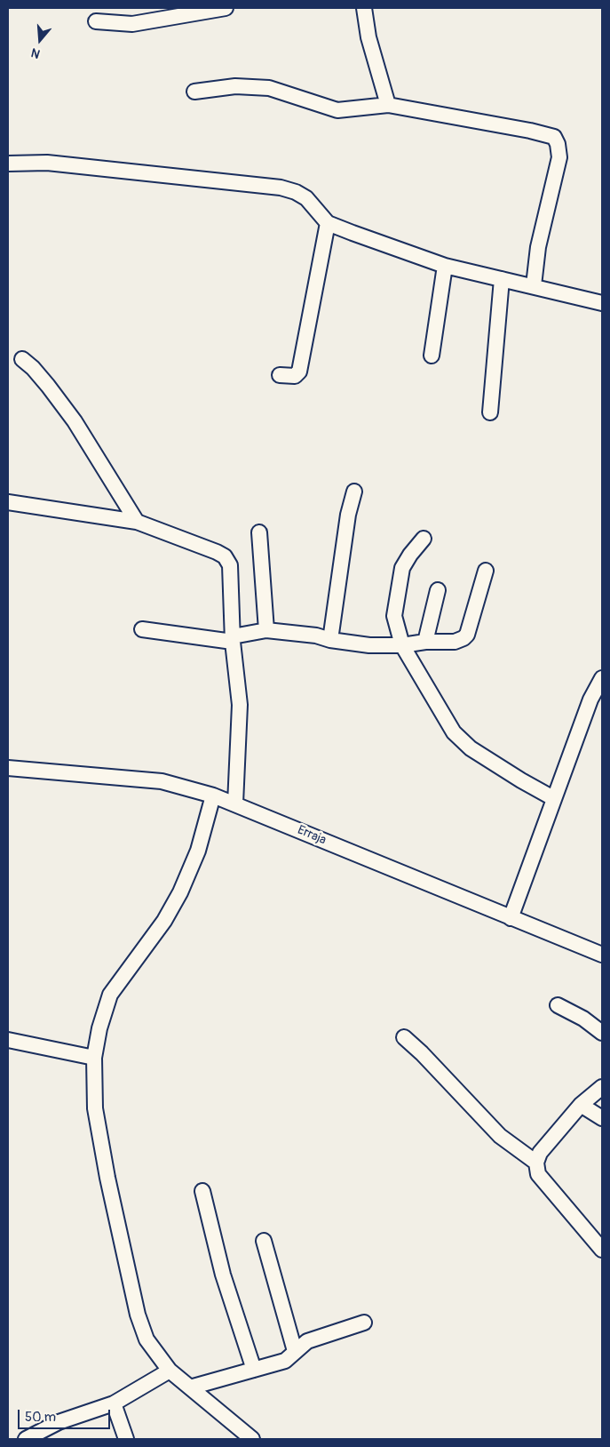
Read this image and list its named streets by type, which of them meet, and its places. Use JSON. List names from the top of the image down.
{
  "streets": {
    "street": ["Erraja"]
  },
  "scale_bar": "50 m",
  "north": "bottom"
}
